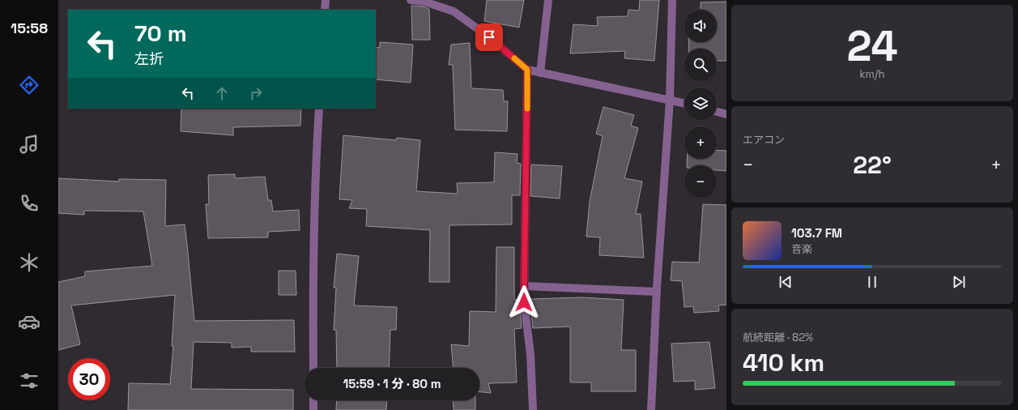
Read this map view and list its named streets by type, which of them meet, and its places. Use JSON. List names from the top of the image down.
{
  "page": {
    "tabs": "15:58",
    "tile": [
      ["24", "km/h"],
      "エアコン",
      ["航続距離 · 82%", "410 km"]
    ],
    "map_buttons": ["+", "−"],
    "turn": ["70 m", "左折"],
    "heat": ["−", "22°", "+"],
    "song": ["103.7 FM", "音楽"],
    "limit": "30",
    "trip": "15:59 · 1 分 · 80 m"
  }
}
